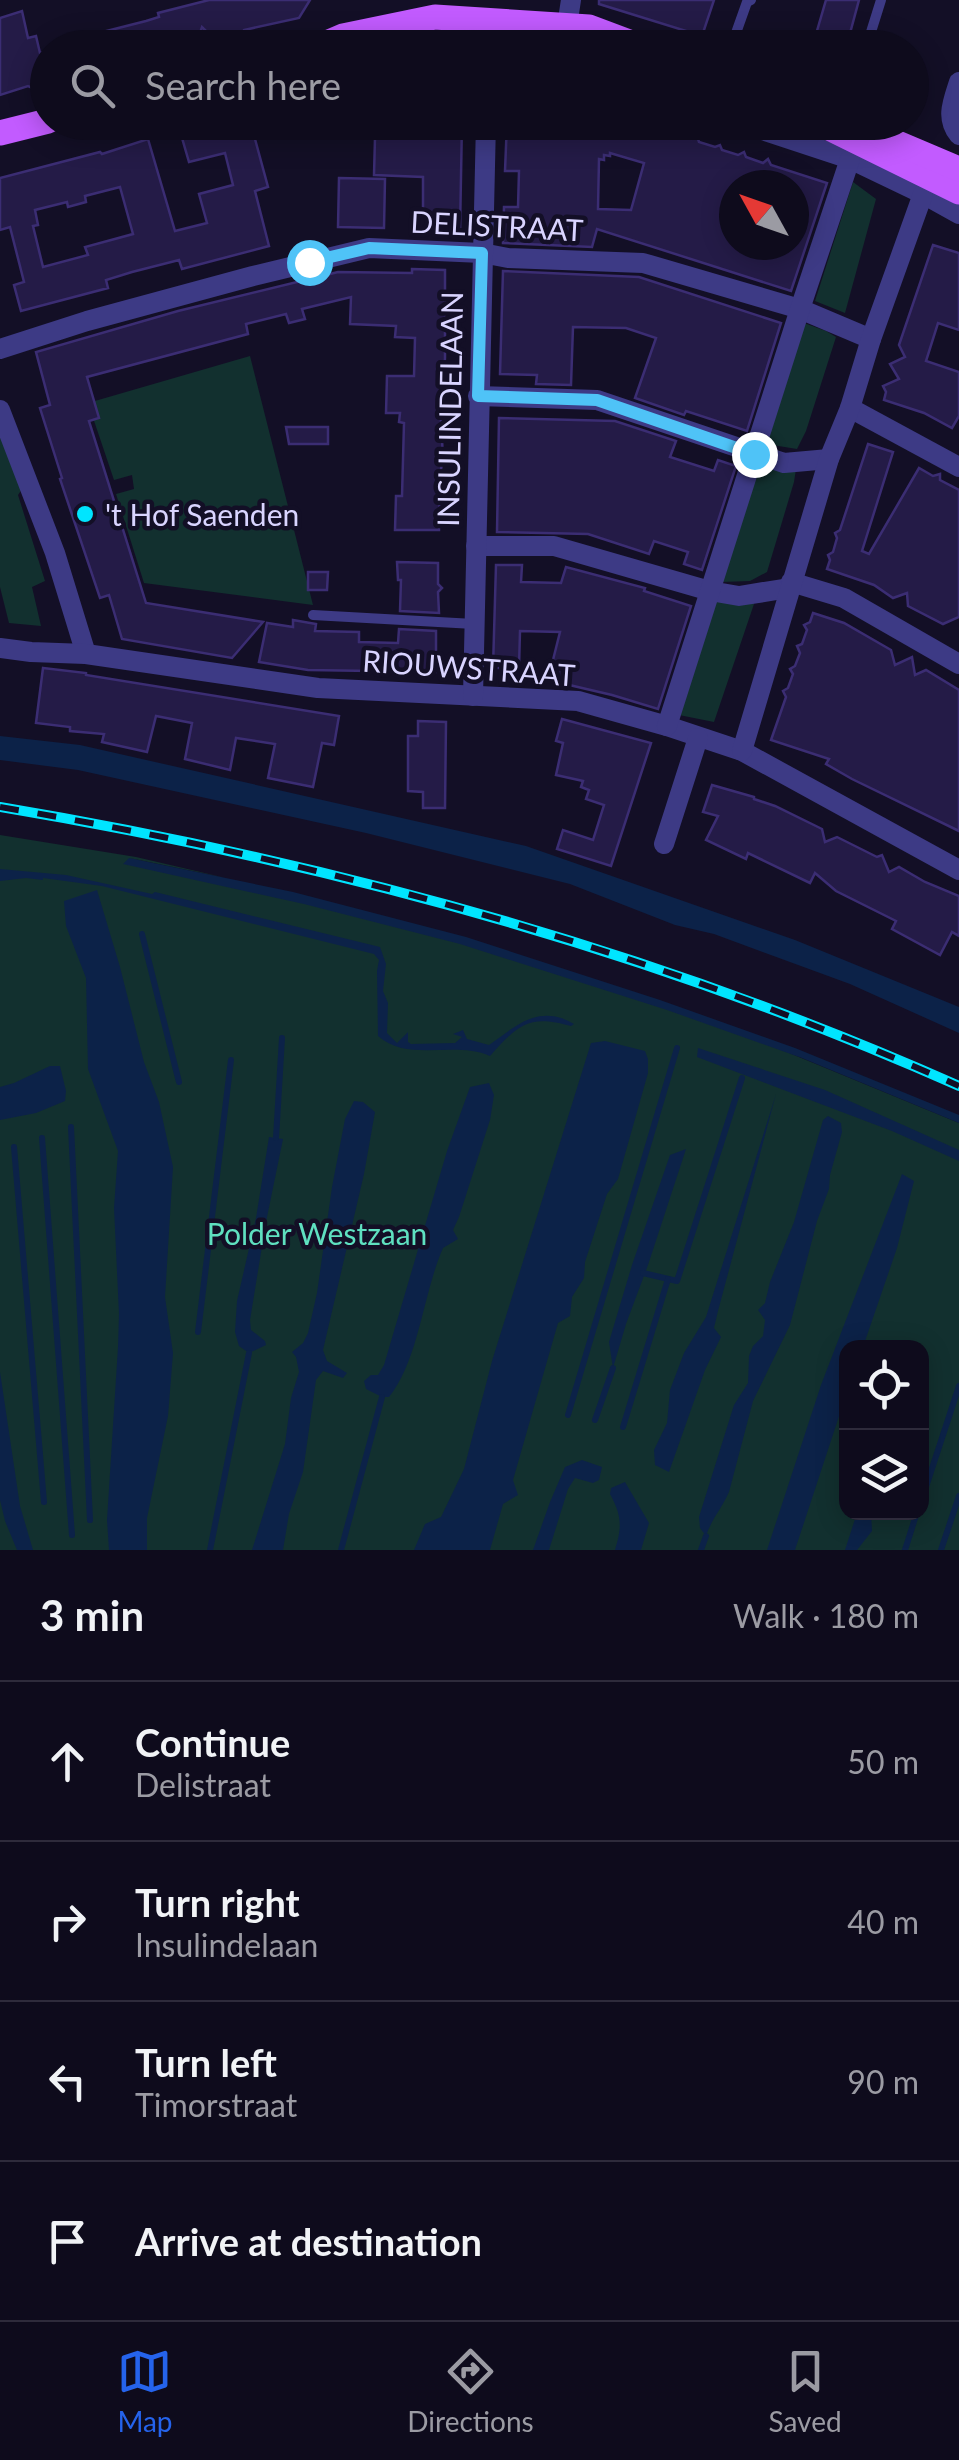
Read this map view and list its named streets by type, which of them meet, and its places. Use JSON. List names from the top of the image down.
{
  "streets": {
    "street": ["DELISTRAAT", "INSULINDELAAN", "RIOUWSTRAAT"]
  },
  "crossings": [
    ["DELISTRAAT", "INSULINDELAAN"],
    ["INSULINDELAAN", "RIOUWSTRAAT"]
  ],
  "parks": ["Polder Westzaan"],
  "places": ["'t Hof Saenden"],
  "north": "top left",
  "page": {
    "search": "Search here",
    "heading": ["3 min", "Walk · 180 m"],
    "list": [
      ["Continue", "Delistraat", "50 m"],
      ["Turn right", "Insulindelaan", "40 m"],
      ["Turn left", "Timorstraat", "90 m"],
      "Arrive at destination"
    ],
    "nav": ["Map", "Directions", "Saved"]
  }
}
